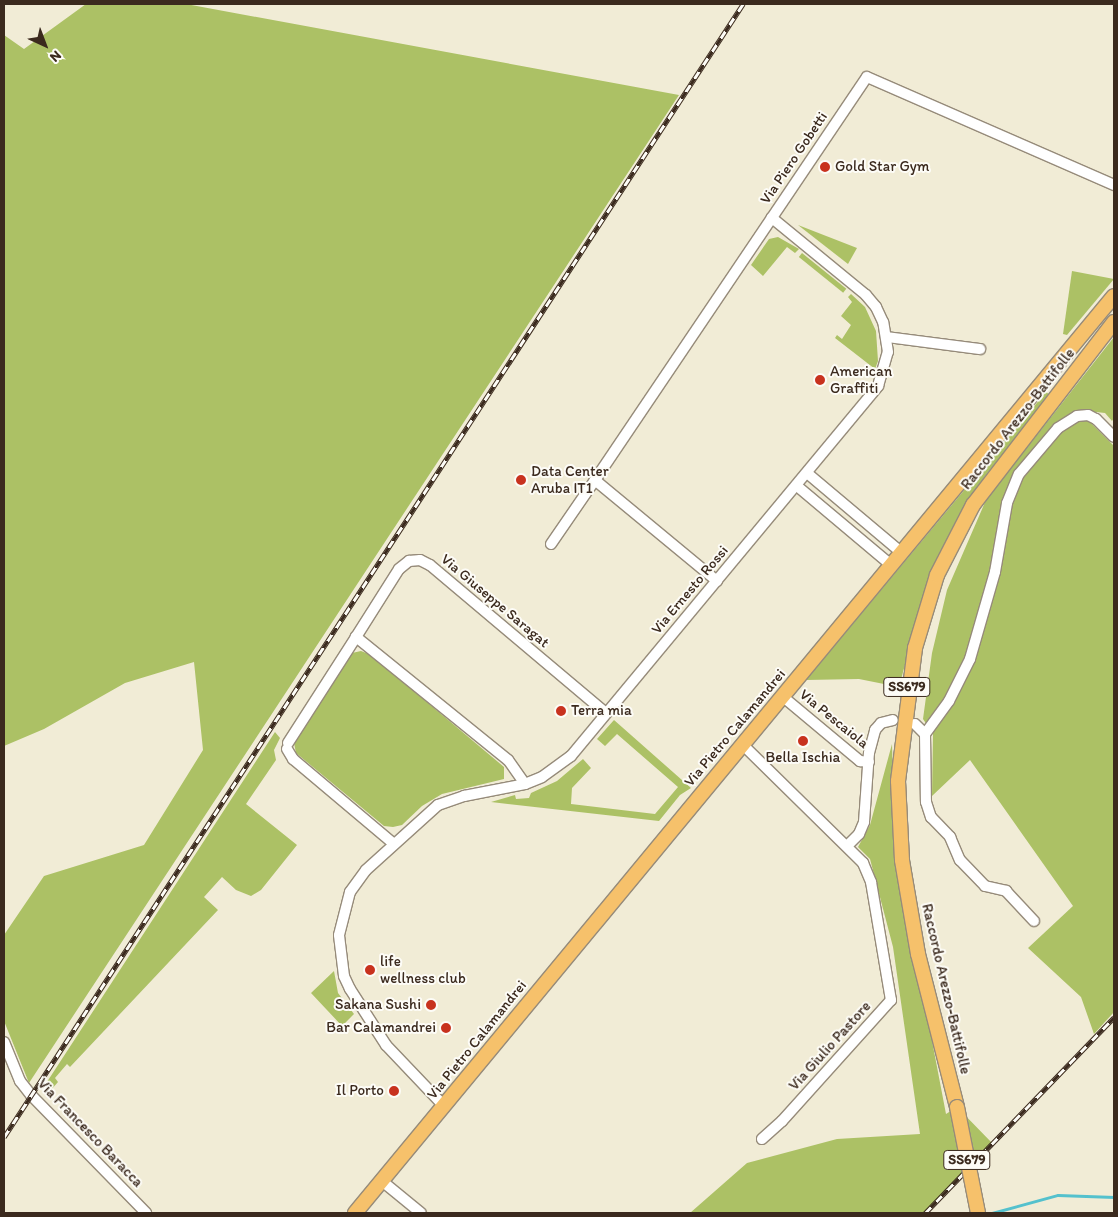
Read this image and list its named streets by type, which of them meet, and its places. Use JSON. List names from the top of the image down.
{
  "streets": {
    "main road": ["Raccordo Arezzo-Battifolle", "SS679", "Via Pietro Calamandrei"],
    "street": [
      "Via Piero Gobetti",
      "Via Ernesto Rossi",
      "Via Giuseppe Saragat",
      "Via Pescaiola",
      "Via Giulio Pastore",
      "Via Francesco Baracca"
    ]
  },
  "crossings": [
    ["Via Piero Gobetti", "Via Ernesto Rossi"],
    ["Via Ernesto Rossi", "Via Giuseppe Saragat"],
    ["Via Ernesto Rossi", "Via Pietro Calamandrei"],
    ["Via Pescaiola", "Via Pietro Calamandrei"],
    ["Via Pietro Calamandrei", "Via Giulio Pastore"]
  ],
  "places": [
    "Gold Star Gym",
    "American Graffiti",
    "Data Center Aruba IT1",
    "Terra mia",
    "Bella Ischia",
    "life wellness club",
    "Sakana Sushi",
    "Bar Calamandrei",
    "Il Porto"
  ],
  "north": "bottom right"
}
